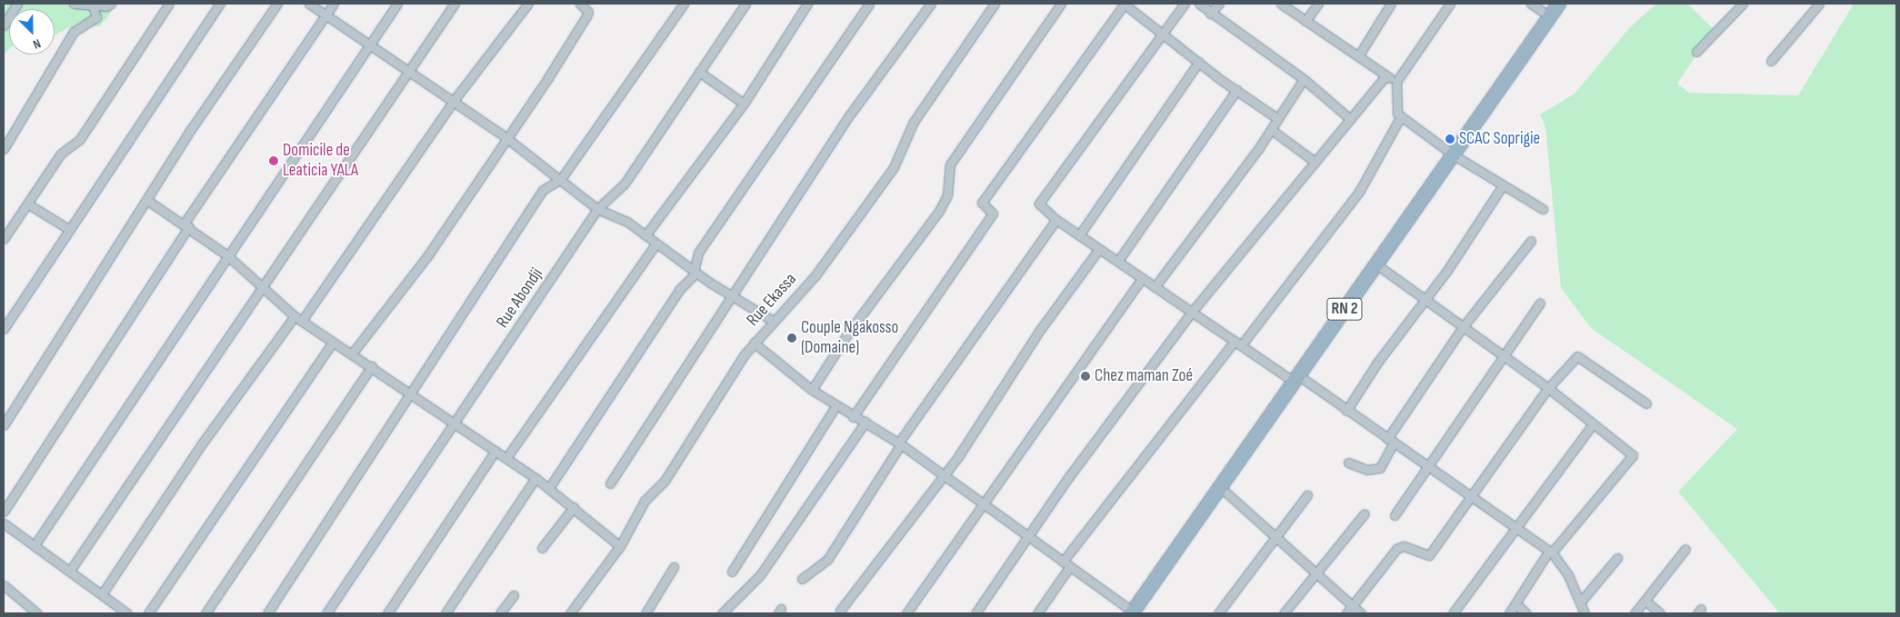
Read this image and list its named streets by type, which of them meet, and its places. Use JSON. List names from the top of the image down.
{
  "streets": {
    "highway": ["RN 2"],
    "street": ["Rue Abondji", "Rue Ekassa"]
  },
  "places": [
    "SCAC Soprigie",
    "Domicile de Leaticia YALA",
    "Couple Ngakosso (Domaine)",
    "Chez maman Zoé"
  ],
  "north": "bottom right"
}
